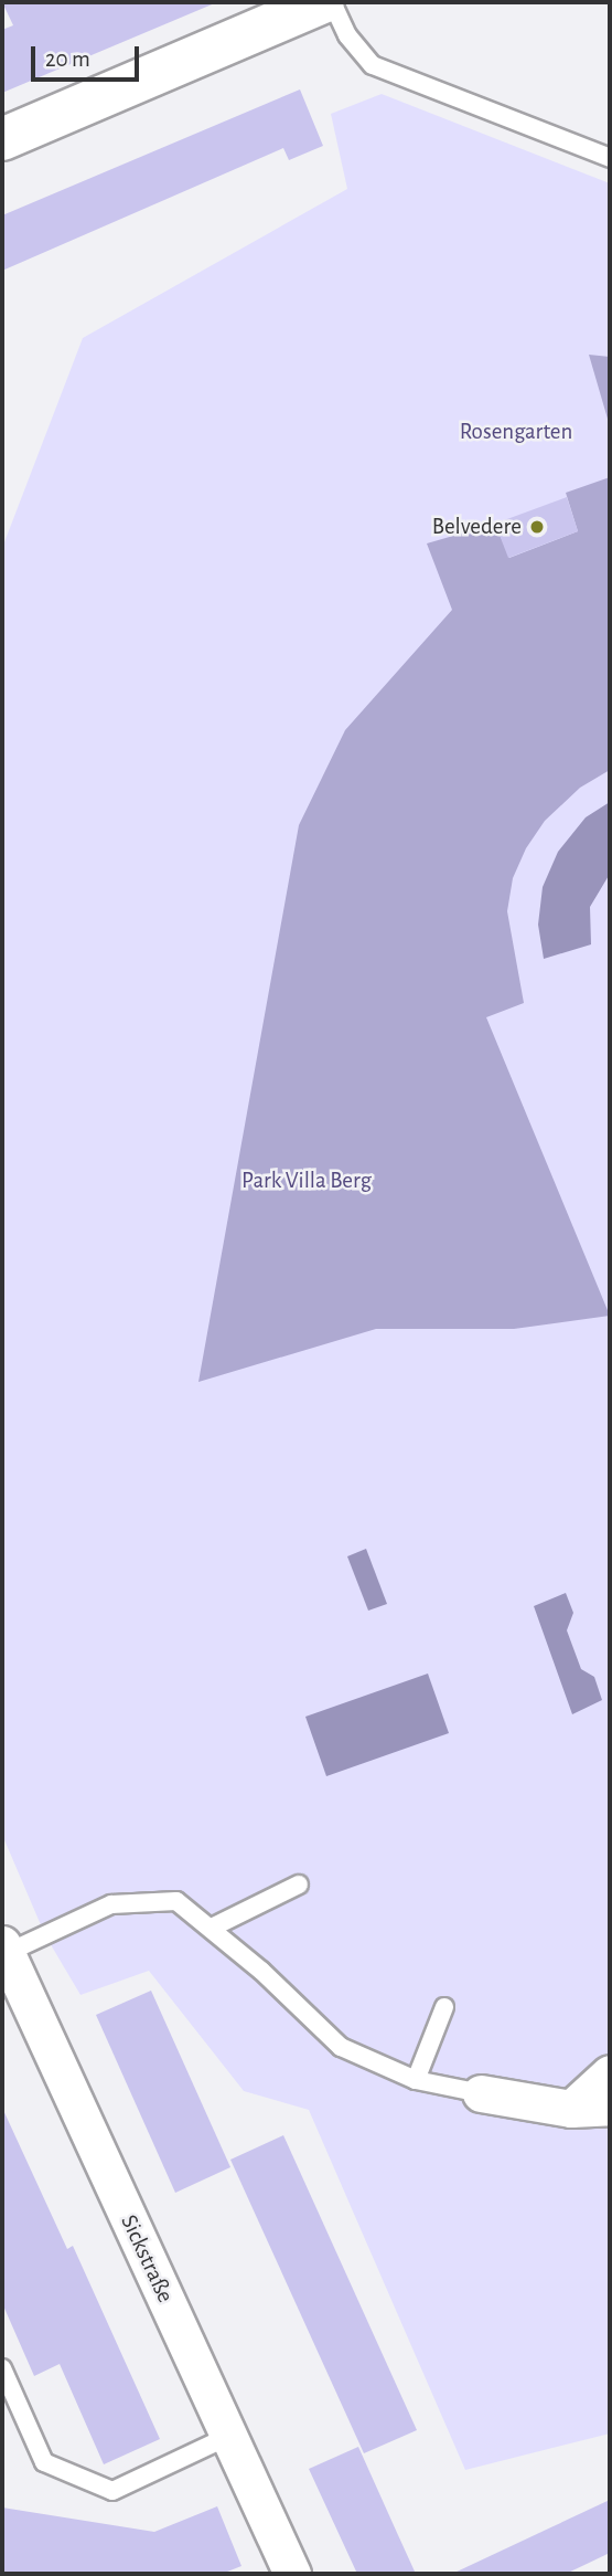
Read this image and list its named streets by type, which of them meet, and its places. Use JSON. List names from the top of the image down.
{
  "streets": {
    "street": ["Sickstraße"]
  },
  "parks": ["Rosengarten", "Park Villa Berg"],
  "places": ["Belvedere"],
  "scale_bar": "20 m"
}
